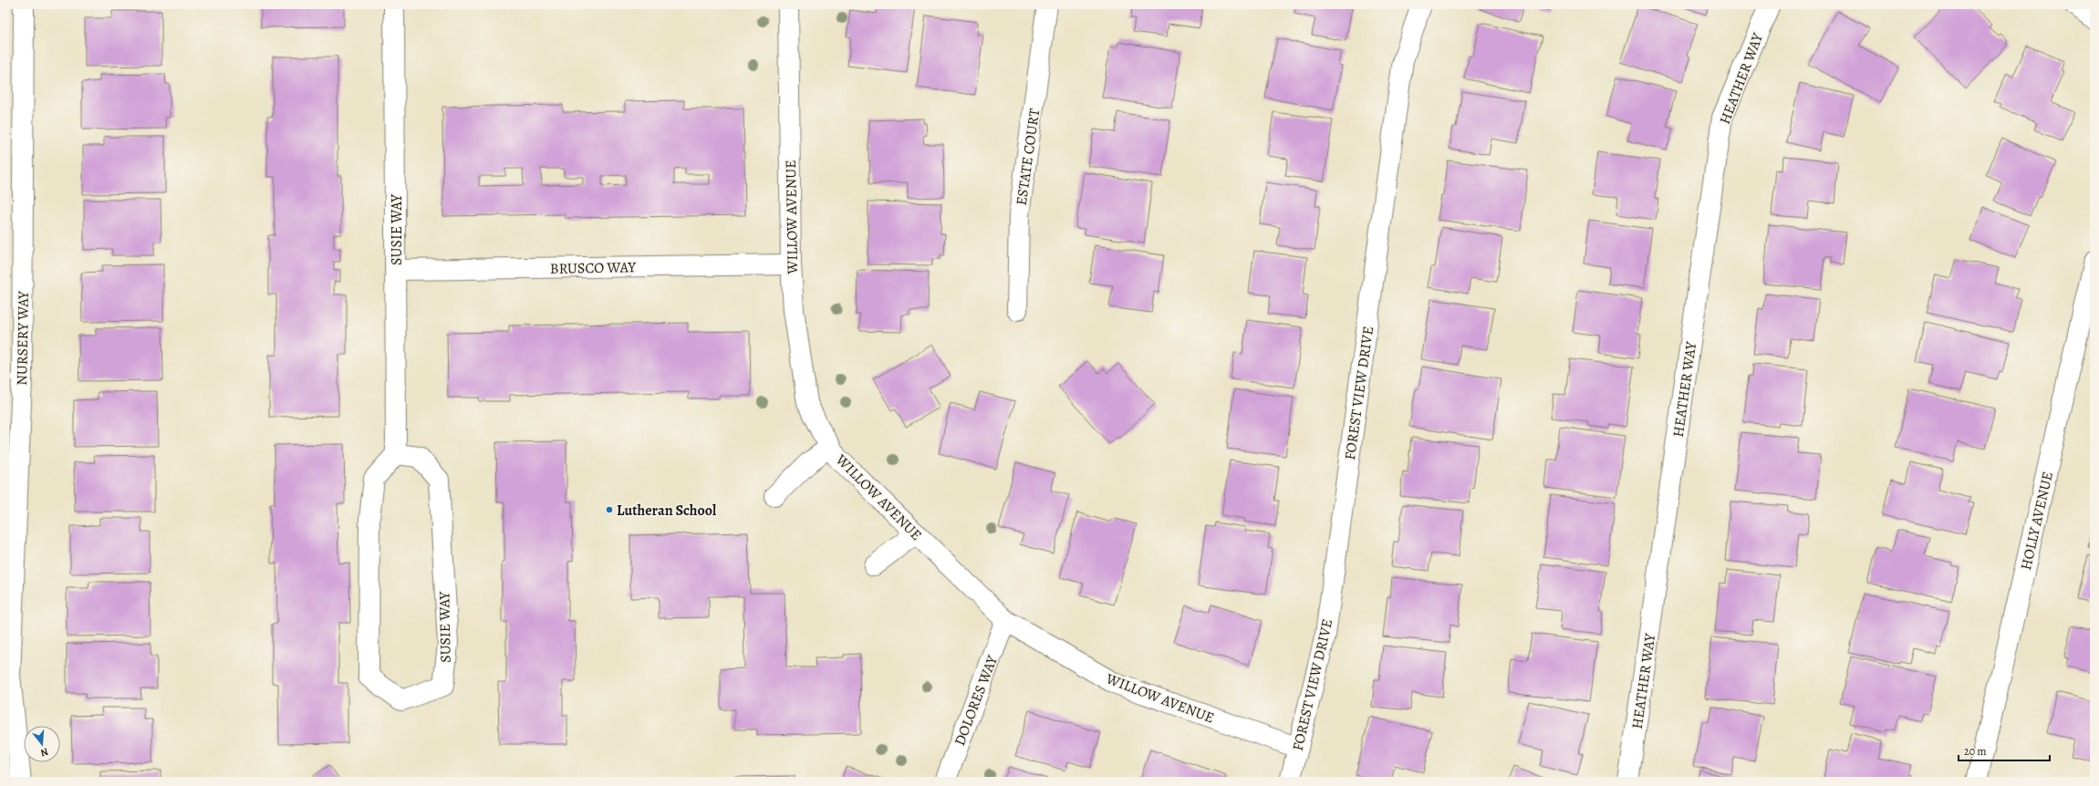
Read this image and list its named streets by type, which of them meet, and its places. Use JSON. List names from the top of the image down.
{
  "streets": {
    "street": [
      "HEATHER WAY",
      "ESTATE COURT",
      "WILLOW AVENUE",
      "SUSIE WAY",
      "BRUSCO WAY",
      "NURSERY WAY",
      "FOREST VIEW DRIVE",
      "HOLLY AVENUE",
      "DOLORES WAY"
    ]
  },
  "crossings": [
    ["WILLOW AVENUE", "BRUSCO WAY"],
    ["WILLOW AVENUE", "FOREST VIEW DRIVE"],
    ["WILLOW AVENUE", "DOLORES WAY"],
    ["SUSIE WAY", "BRUSCO WAY"]
  ],
  "places": ["Lutheran School"],
  "scale_bar": "20 m",
  "north": "bottom"
}
